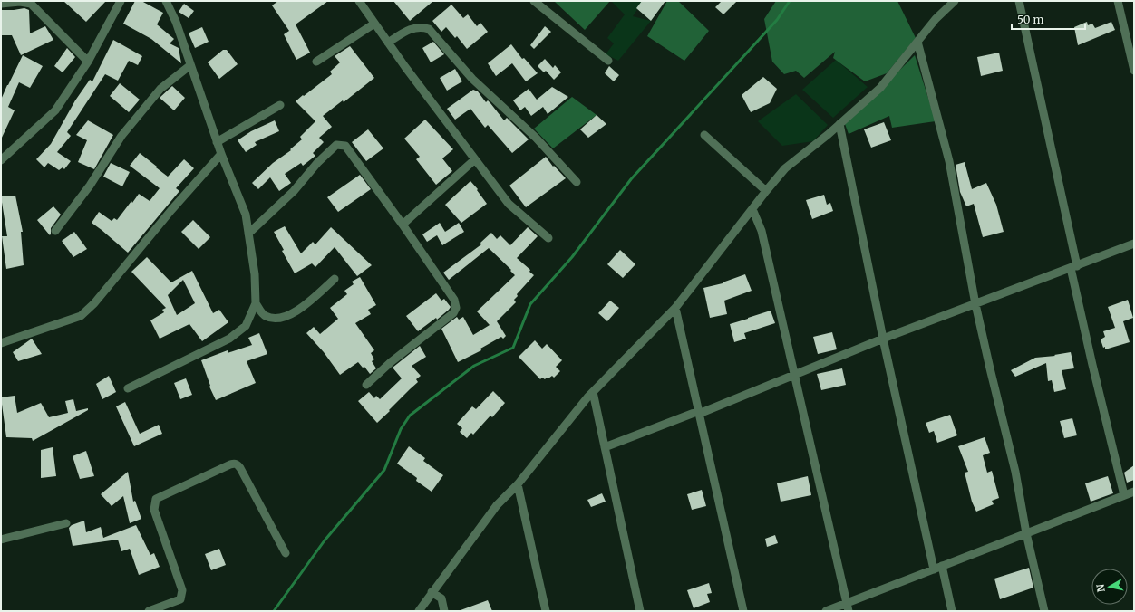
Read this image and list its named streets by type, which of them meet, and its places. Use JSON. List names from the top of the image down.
{
  "scale_bar": "50 m",
  "north": "left"
}
